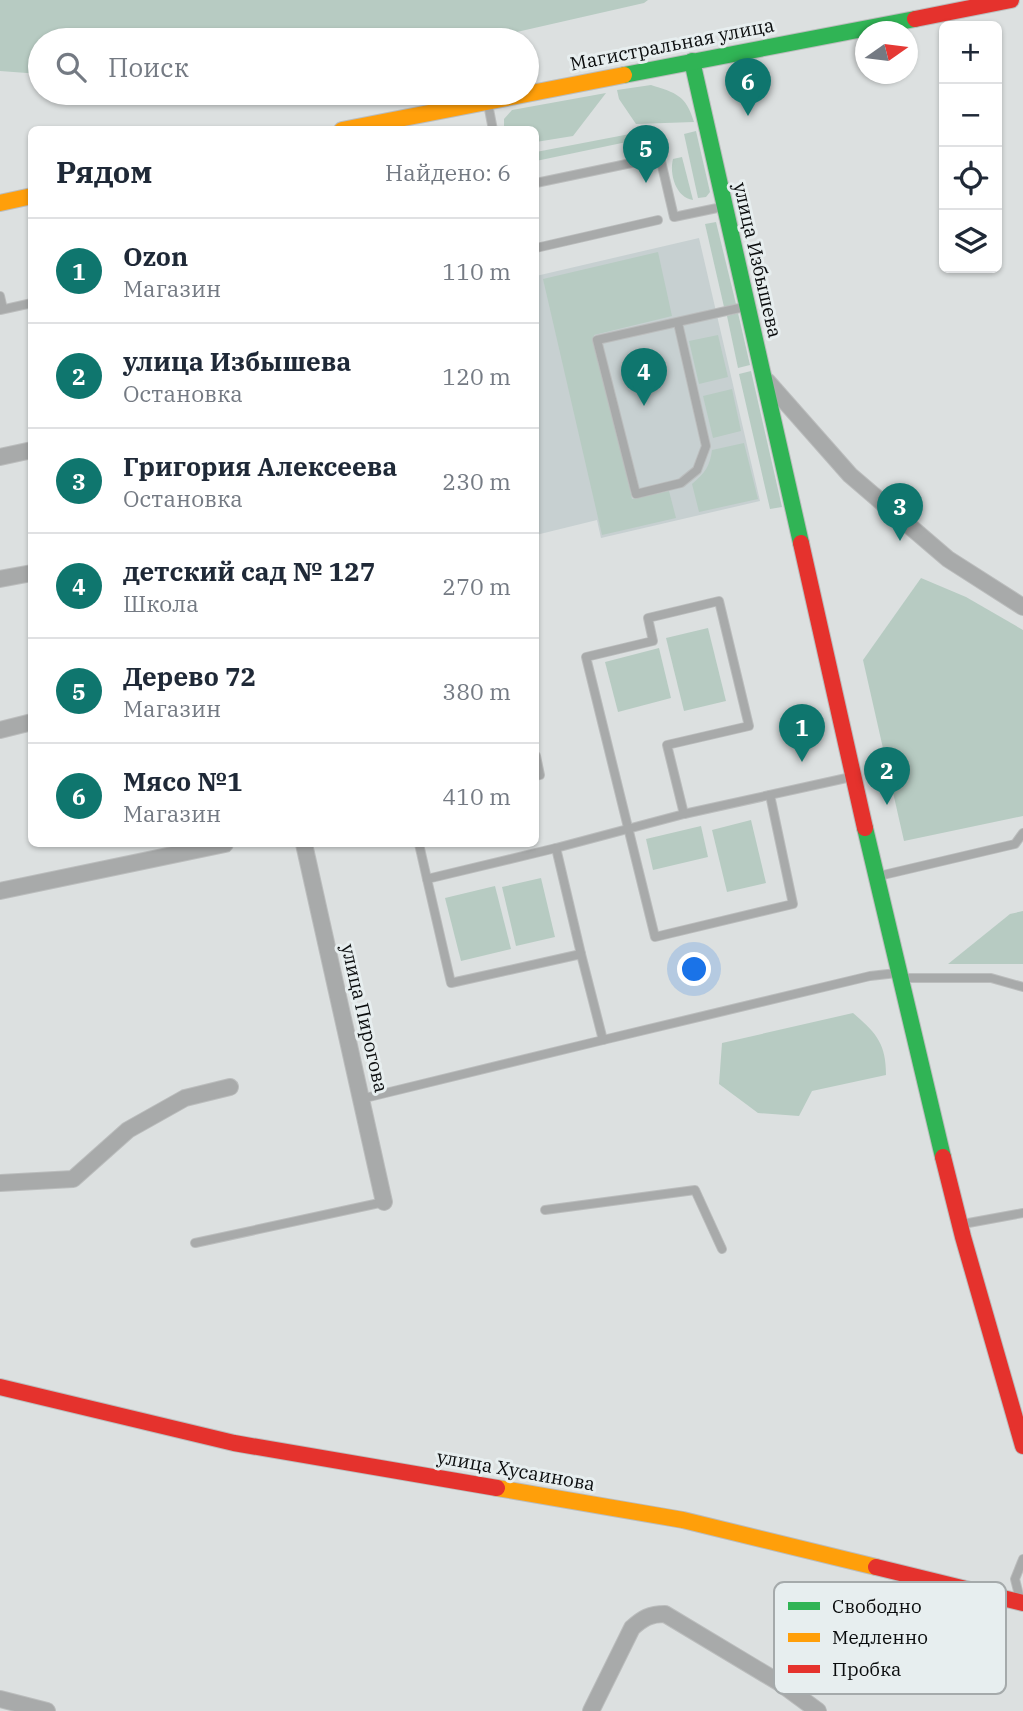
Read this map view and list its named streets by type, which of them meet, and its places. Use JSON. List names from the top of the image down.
{
  "streets": {
    "street": [
      "Магистральная улица",
      "улица Избышева",
      "улица Пирогова",
      "улица Хусаинова"
    ]
  },
  "crossings": [
    ["Магистральная улица", "улица Избышева"]
  ],
  "legend": ["Свободно", "Медленно", "Пробка"],
  "north": "right",
  "page": {
    "map_buttons": ["+", "−"],
    "search": "Поиск",
    "pins": [
      "6",
      "5",
      "4",
      "3",
      "1",
      "2"
    ],
    "heading": ["Рядом", "Найдено: 6"],
    "list": [
      {
        "mark": "1",
        "name": "Ozon",
        "note": "Магазин",
        "value": "110 m"
      },
      {
        "mark": "2",
        "name": "улица Избышева",
        "note": "Остановка",
        "value": "120 m"
      },
      {
        "mark": "3",
        "name": "Григория Алексеева",
        "note": "Остановка",
        "value": "230 m"
      },
      {
        "mark": "4",
        "name": "детский сад № 127",
        "note": "Школа",
        "value": "270 m"
      },
      {
        "mark": "5",
        "name": "Дерево 72",
        "note": "Магазин",
        "value": "380 m"
      },
      {
        "mark": "6",
        "name": "Мясо №1",
        "note": "Магазин",
        "value": "410 m"
      }
    ]
  }
}
